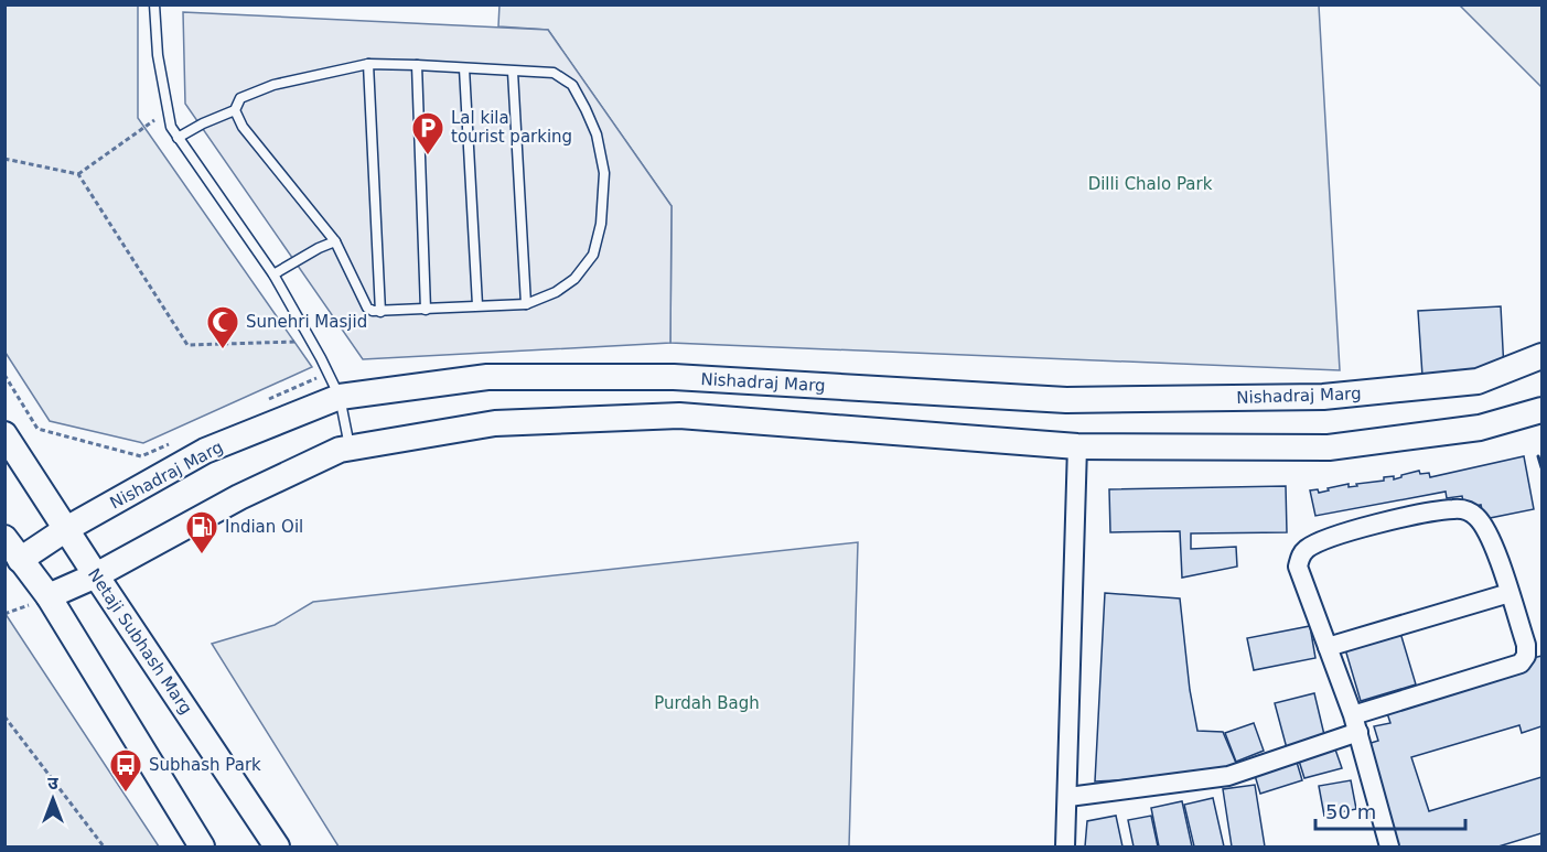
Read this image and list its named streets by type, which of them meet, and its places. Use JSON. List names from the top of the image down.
{
  "streets": {
    "main road": ["Nishadraj Marg", "Netaji Subhash Marg"]
  },
  "crossings": [
    ["Nishadraj Marg", "Netaji Subhash Marg"]
  ],
  "parks": ["Dilli Chalo Park", "Purdah Bagh"],
  "places": {
    "parking": ["Lal kila tourist parking"],
    "mosque": ["Sunehri Masjid"],
    "fuel station": ["Indian Oil"],
    "bus stop": ["Subhash Park"]
  },
  "scale_bar": "50 m",
  "north": "top"
}
